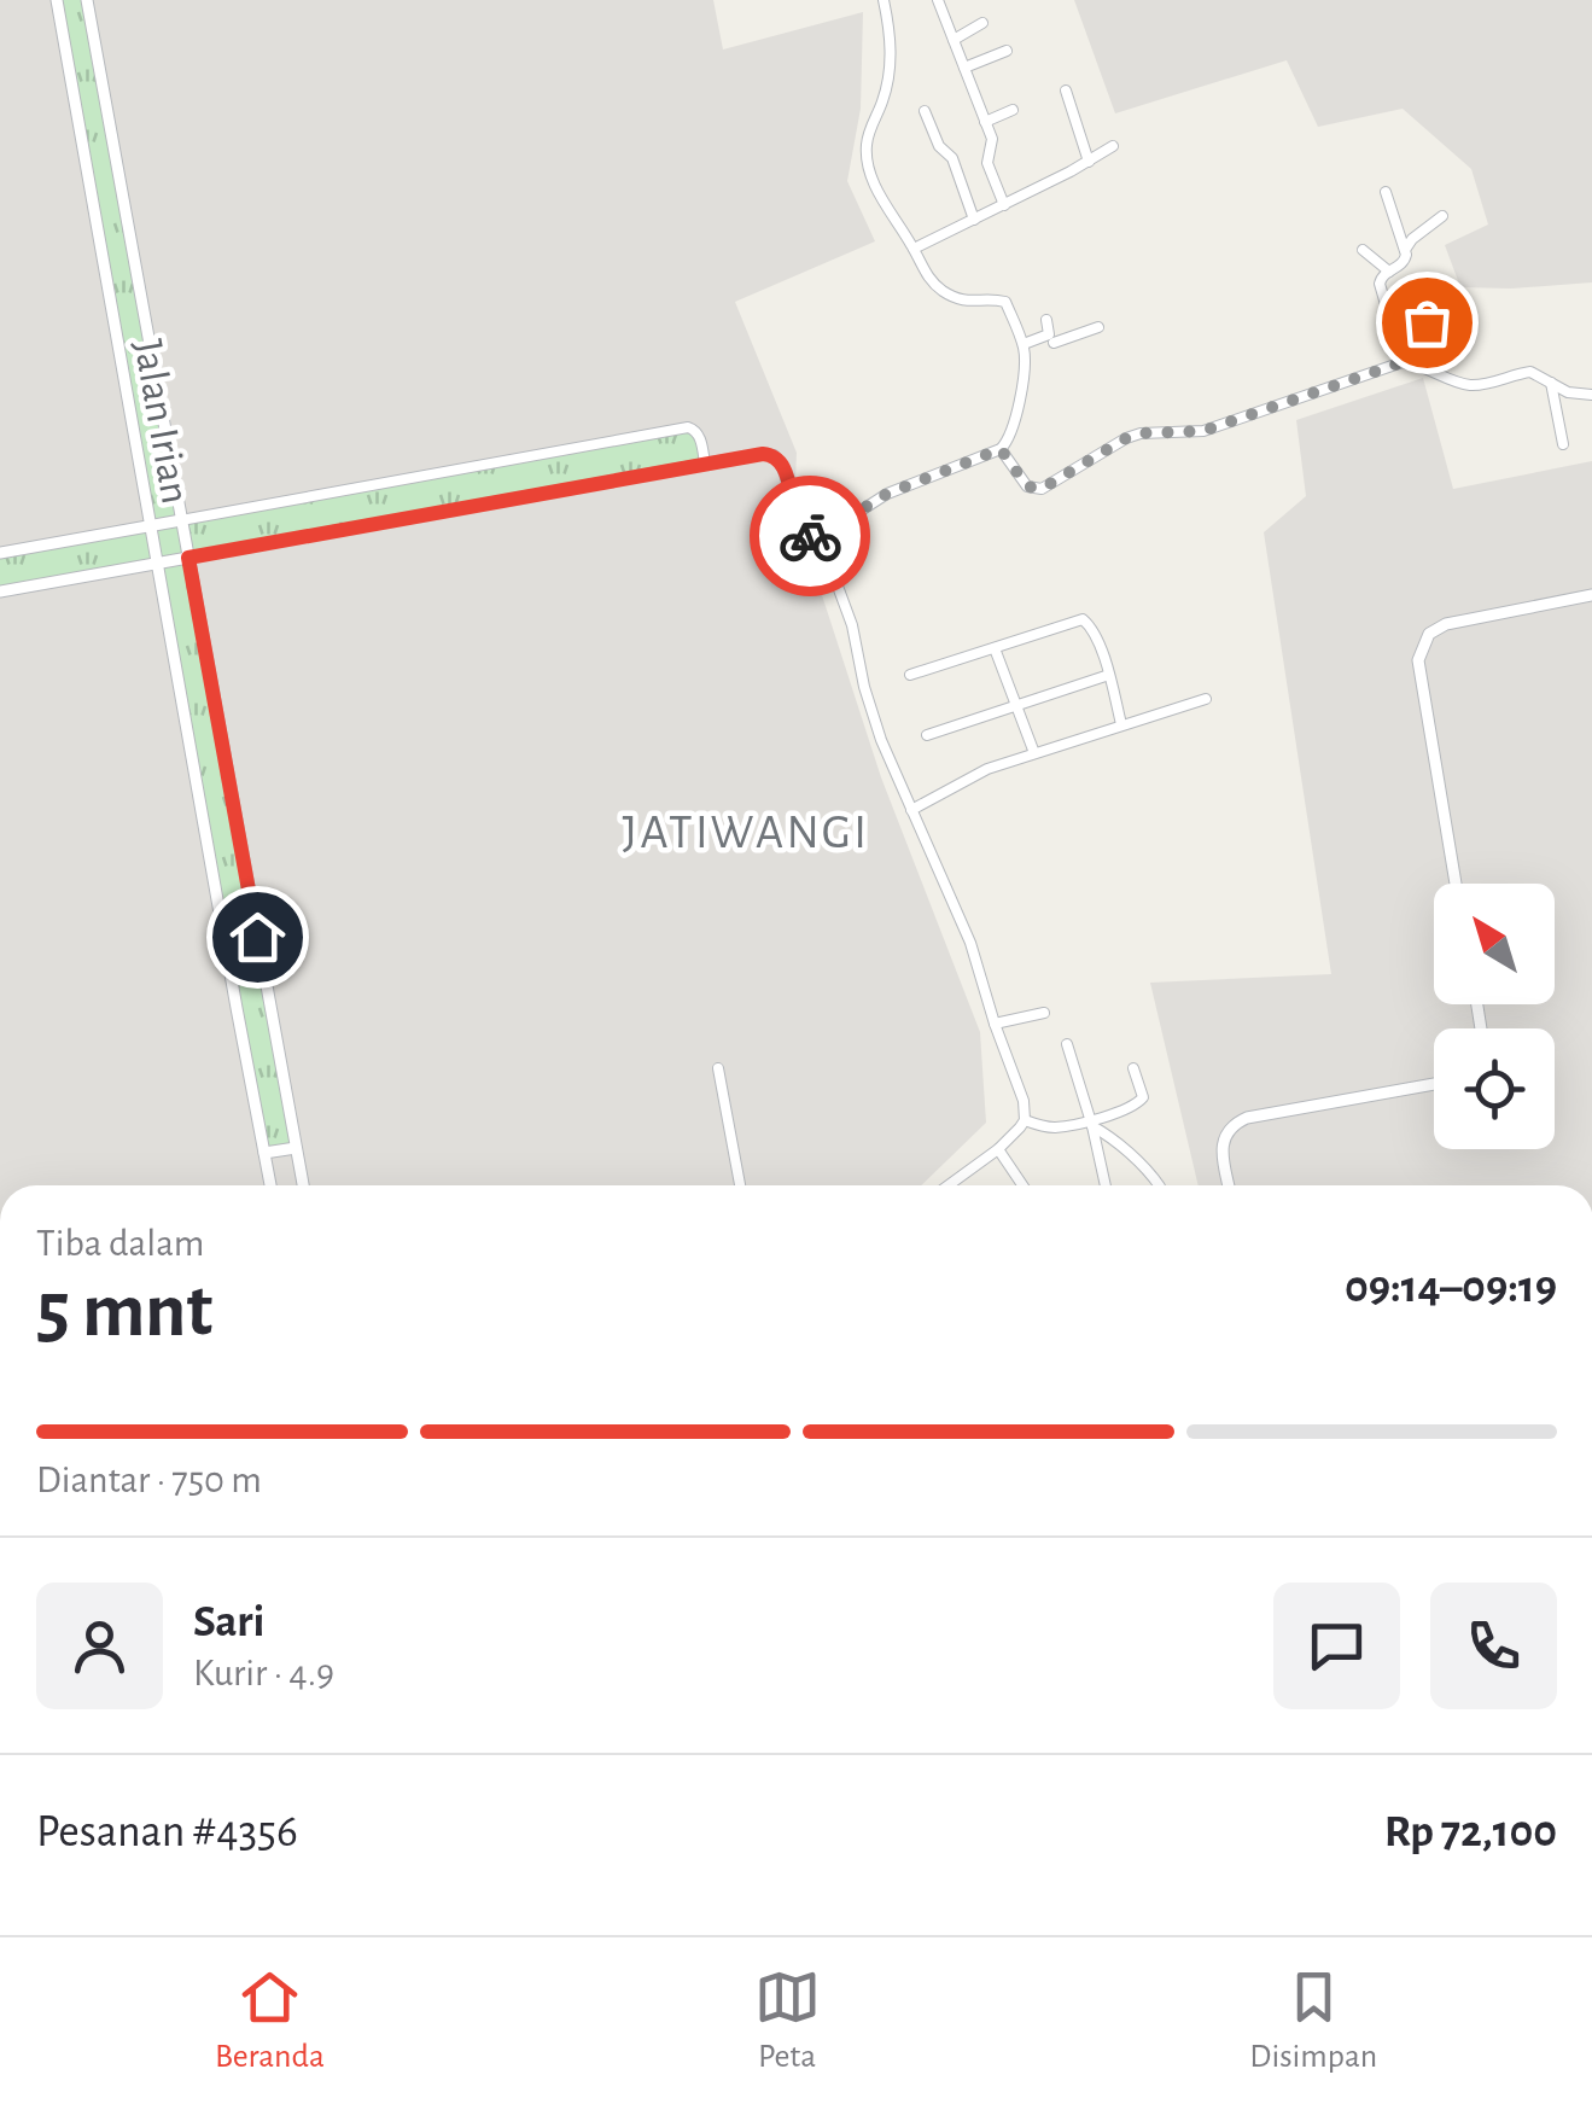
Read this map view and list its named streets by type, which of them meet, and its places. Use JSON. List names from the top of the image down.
{
  "streets": {
    "street": ["Jalan Irian"]
  },
  "districts": ["JATIWANGI"],
  "north": "top left",
  "page": {
    "heading": ["5 mnt", "Tiba dalam", "09:14–09:19"],
    "panel": [
      "Sari",
      "Kurir · 4.9",
      "Pesanan #4356",
      "Rp 72,100"
    ],
    "bar": "Diantar · 750 m",
    "tabs": ["Beranda", "Peta", "Disimpan"]
  }
}
